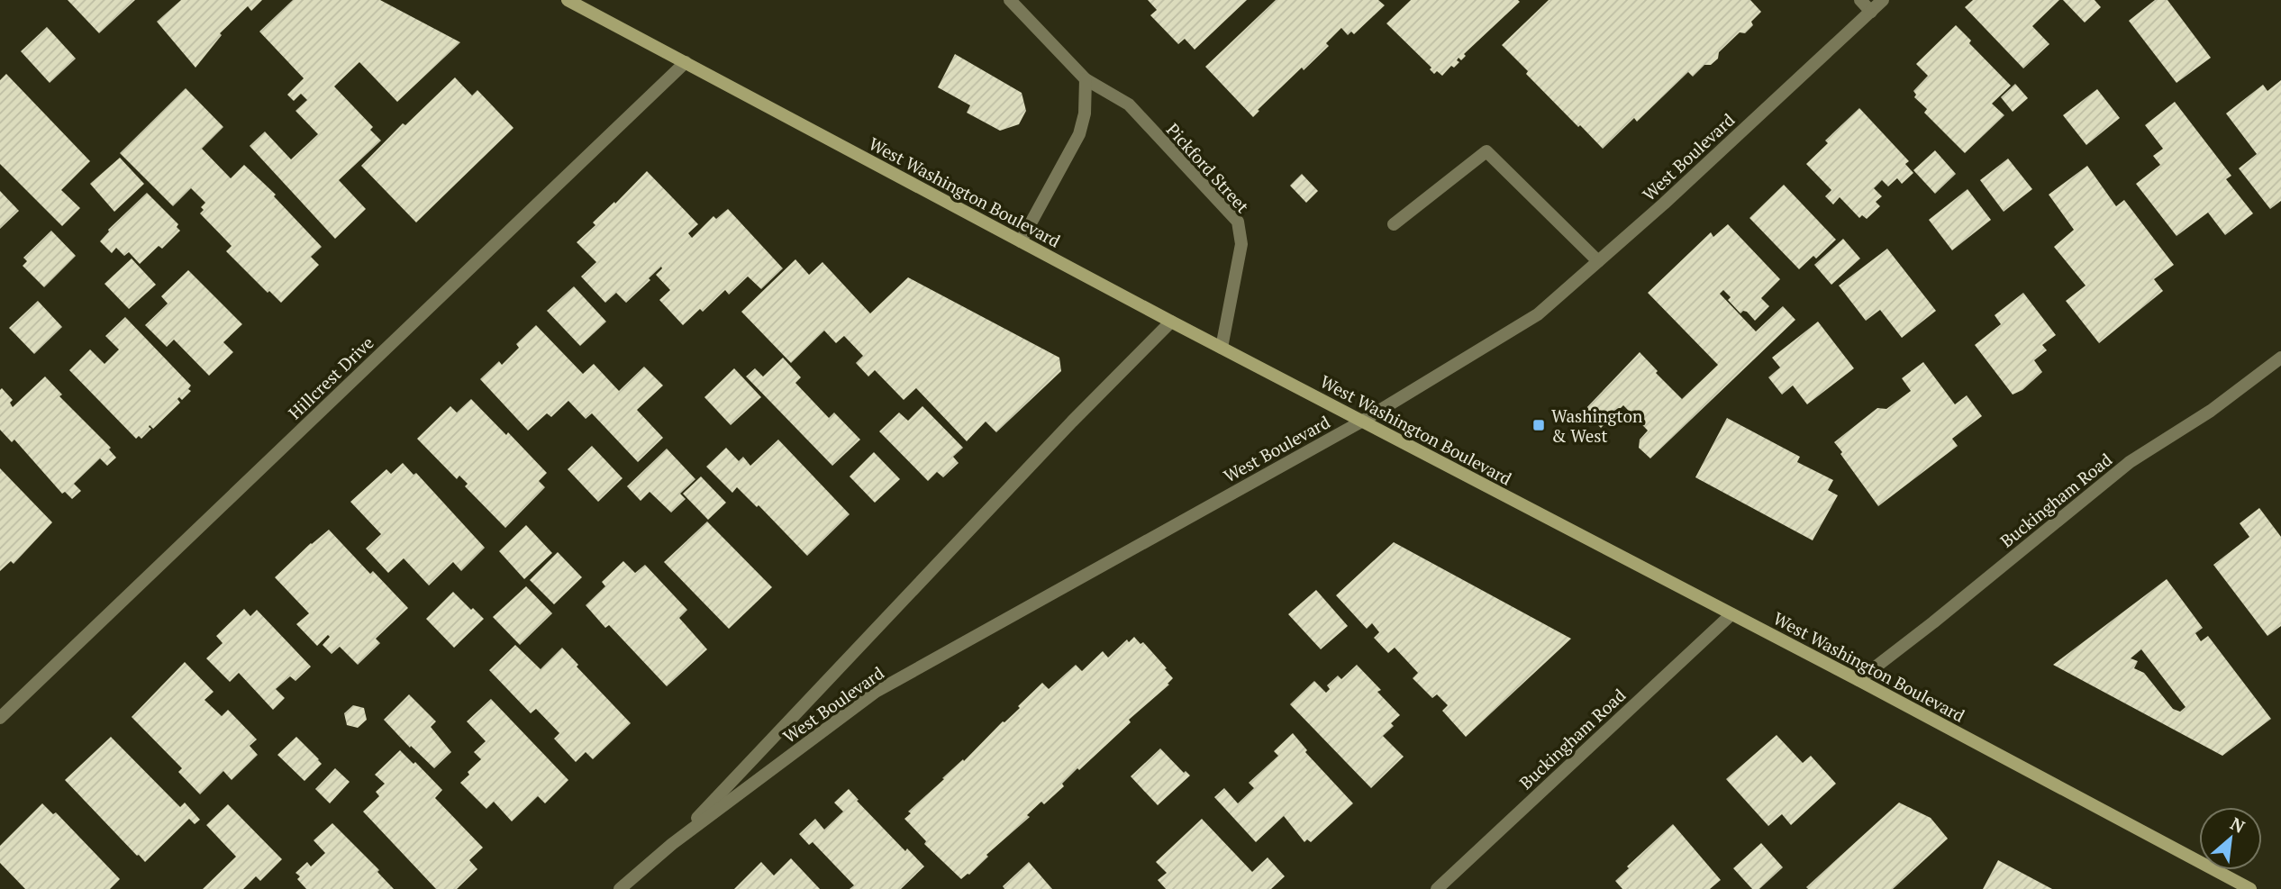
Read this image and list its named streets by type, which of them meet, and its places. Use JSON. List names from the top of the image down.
{
  "streets": {
    "main road": ["West Washington Boulevard"],
    "street": [
      "West Boulevard",
      "Pickford Street",
      "Hillcrest Drive",
      "Buckingham Road"
    ]
  },
  "crossings": [
    ["West Boulevard", "West Washington Boulevard"],
    ["Pickford Street", "West Washington Boulevard"],
    ["West Washington Boulevard", "Hillcrest Drive"],
    ["West Washington Boulevard", "Buckingham Road"]
  ],
  "places": {
    "transit": ["Washington & West"]
  },
  "north": "top right"
}
